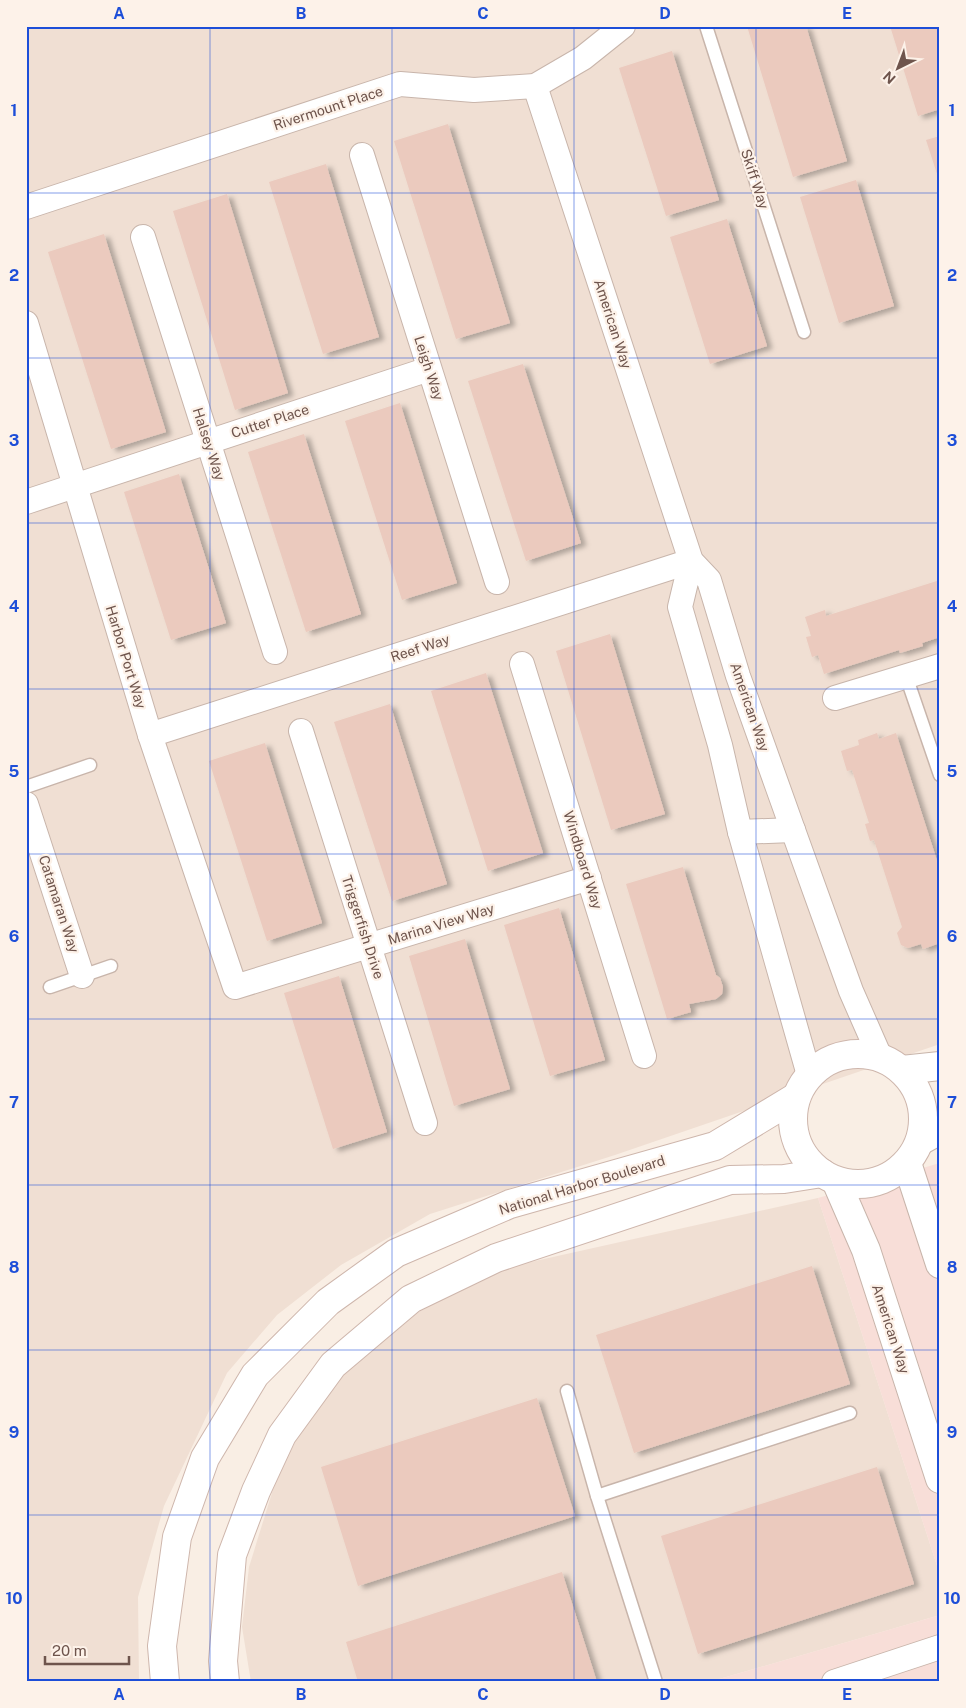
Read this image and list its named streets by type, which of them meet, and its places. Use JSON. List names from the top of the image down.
{
  "streets": {
    "main road": ["American Way", "National Harbor Boulevard"],
    "street": [
      "Rivermount Place",
      "Leigh Way",
      "Cutter Place",
      "Halsey Way",
      "Reef Way",
      "Harbor Port Way",
      "Windboard Way",
      "Catamaran Way",
      "Marina View Way",
      "Triggerfish Drive"
    ],
    "lane": ["Skiff Way"]
  },
  "crossings": [
    ["Rivermount Place", "American Way"],
    ["American Way", "Reef Way"],
    ["American Way", "National Harbor Boulevard"],
    ["Leigh Way", "Cutter Place"],
    ["Cutter Place", "Halsey Way"],
    ["Cutter Place", "Harbor Port Way"],
    ["Reef Way", "Harbor Port Way"],
    ["Harbor Port Way", "Marina View Way"],
    ["Windboard Way", "Marina View Way"],
    ["Marina View Way", "Triggerfish Drive"]
  ],
  "scale_bar": "20 m",
  "north": "bottom left",
  "grid": {
    "columns": [
      "A",
      "B",
      "C",
      "D",
      "E"
    ],
    "rows": [
      "1",
      "2",
      "3",
      "4",
      "5",
      "6",
      "7",
      "8",
      "9",
      "10"
    ]
  }
}
